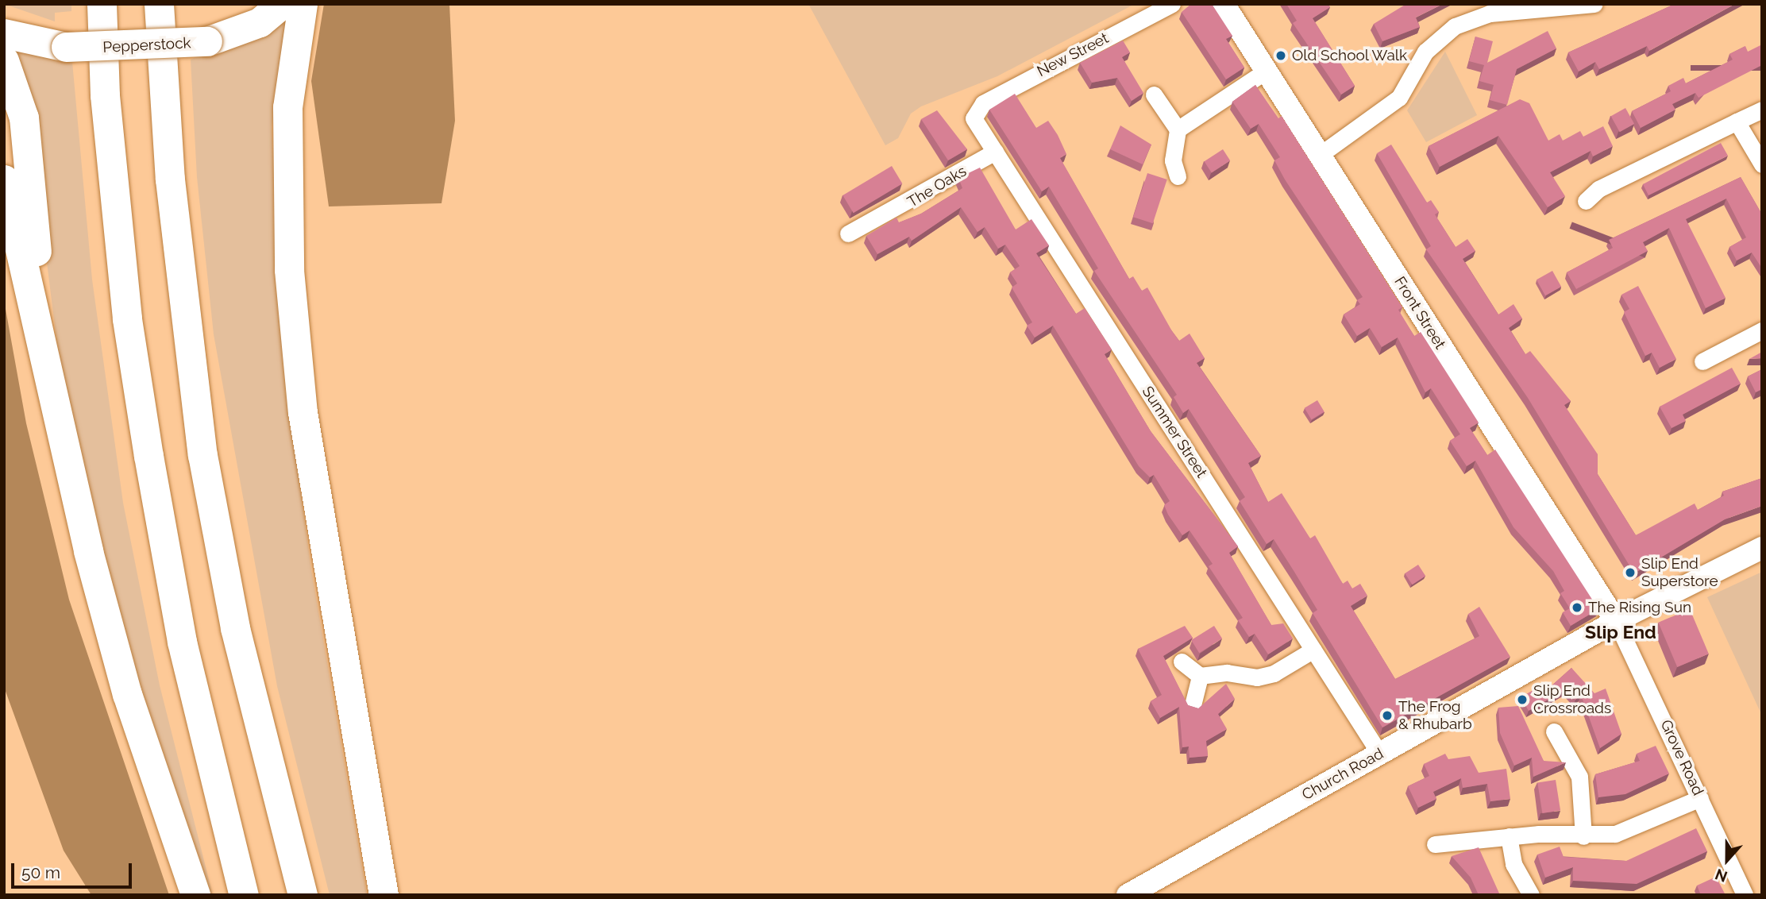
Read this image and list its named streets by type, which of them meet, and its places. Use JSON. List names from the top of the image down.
{
  "streets": {
    "highway": ["Pepperstock"],
    "street": [
      "New Street",
      "The Oaks",
      "Front Street",
      "Summer Street",
      "Grove Road",
      "Church Road"
    ]
  },
  "crossings": [
    ["New Street", "Summer Street"],
    ["The Oaks", "Summer Street"],
    ["Front Street", "Grove Road"],
    ["Front Street", "Church Road"],
    ["Summer Street", "Church Road"],
    ["Grove Road", "Church Road"]
  ],
  "districts": ["Slip End"],
  "places": [
    "Old School Walk",
    "Slip End Superstore",
    "The Rising Sun",
    "Slip End Crossroads",
    "The Frog & Rhubarb"
  ],
  "scale_bar": "50 m",
  "north": "bottom"
}
